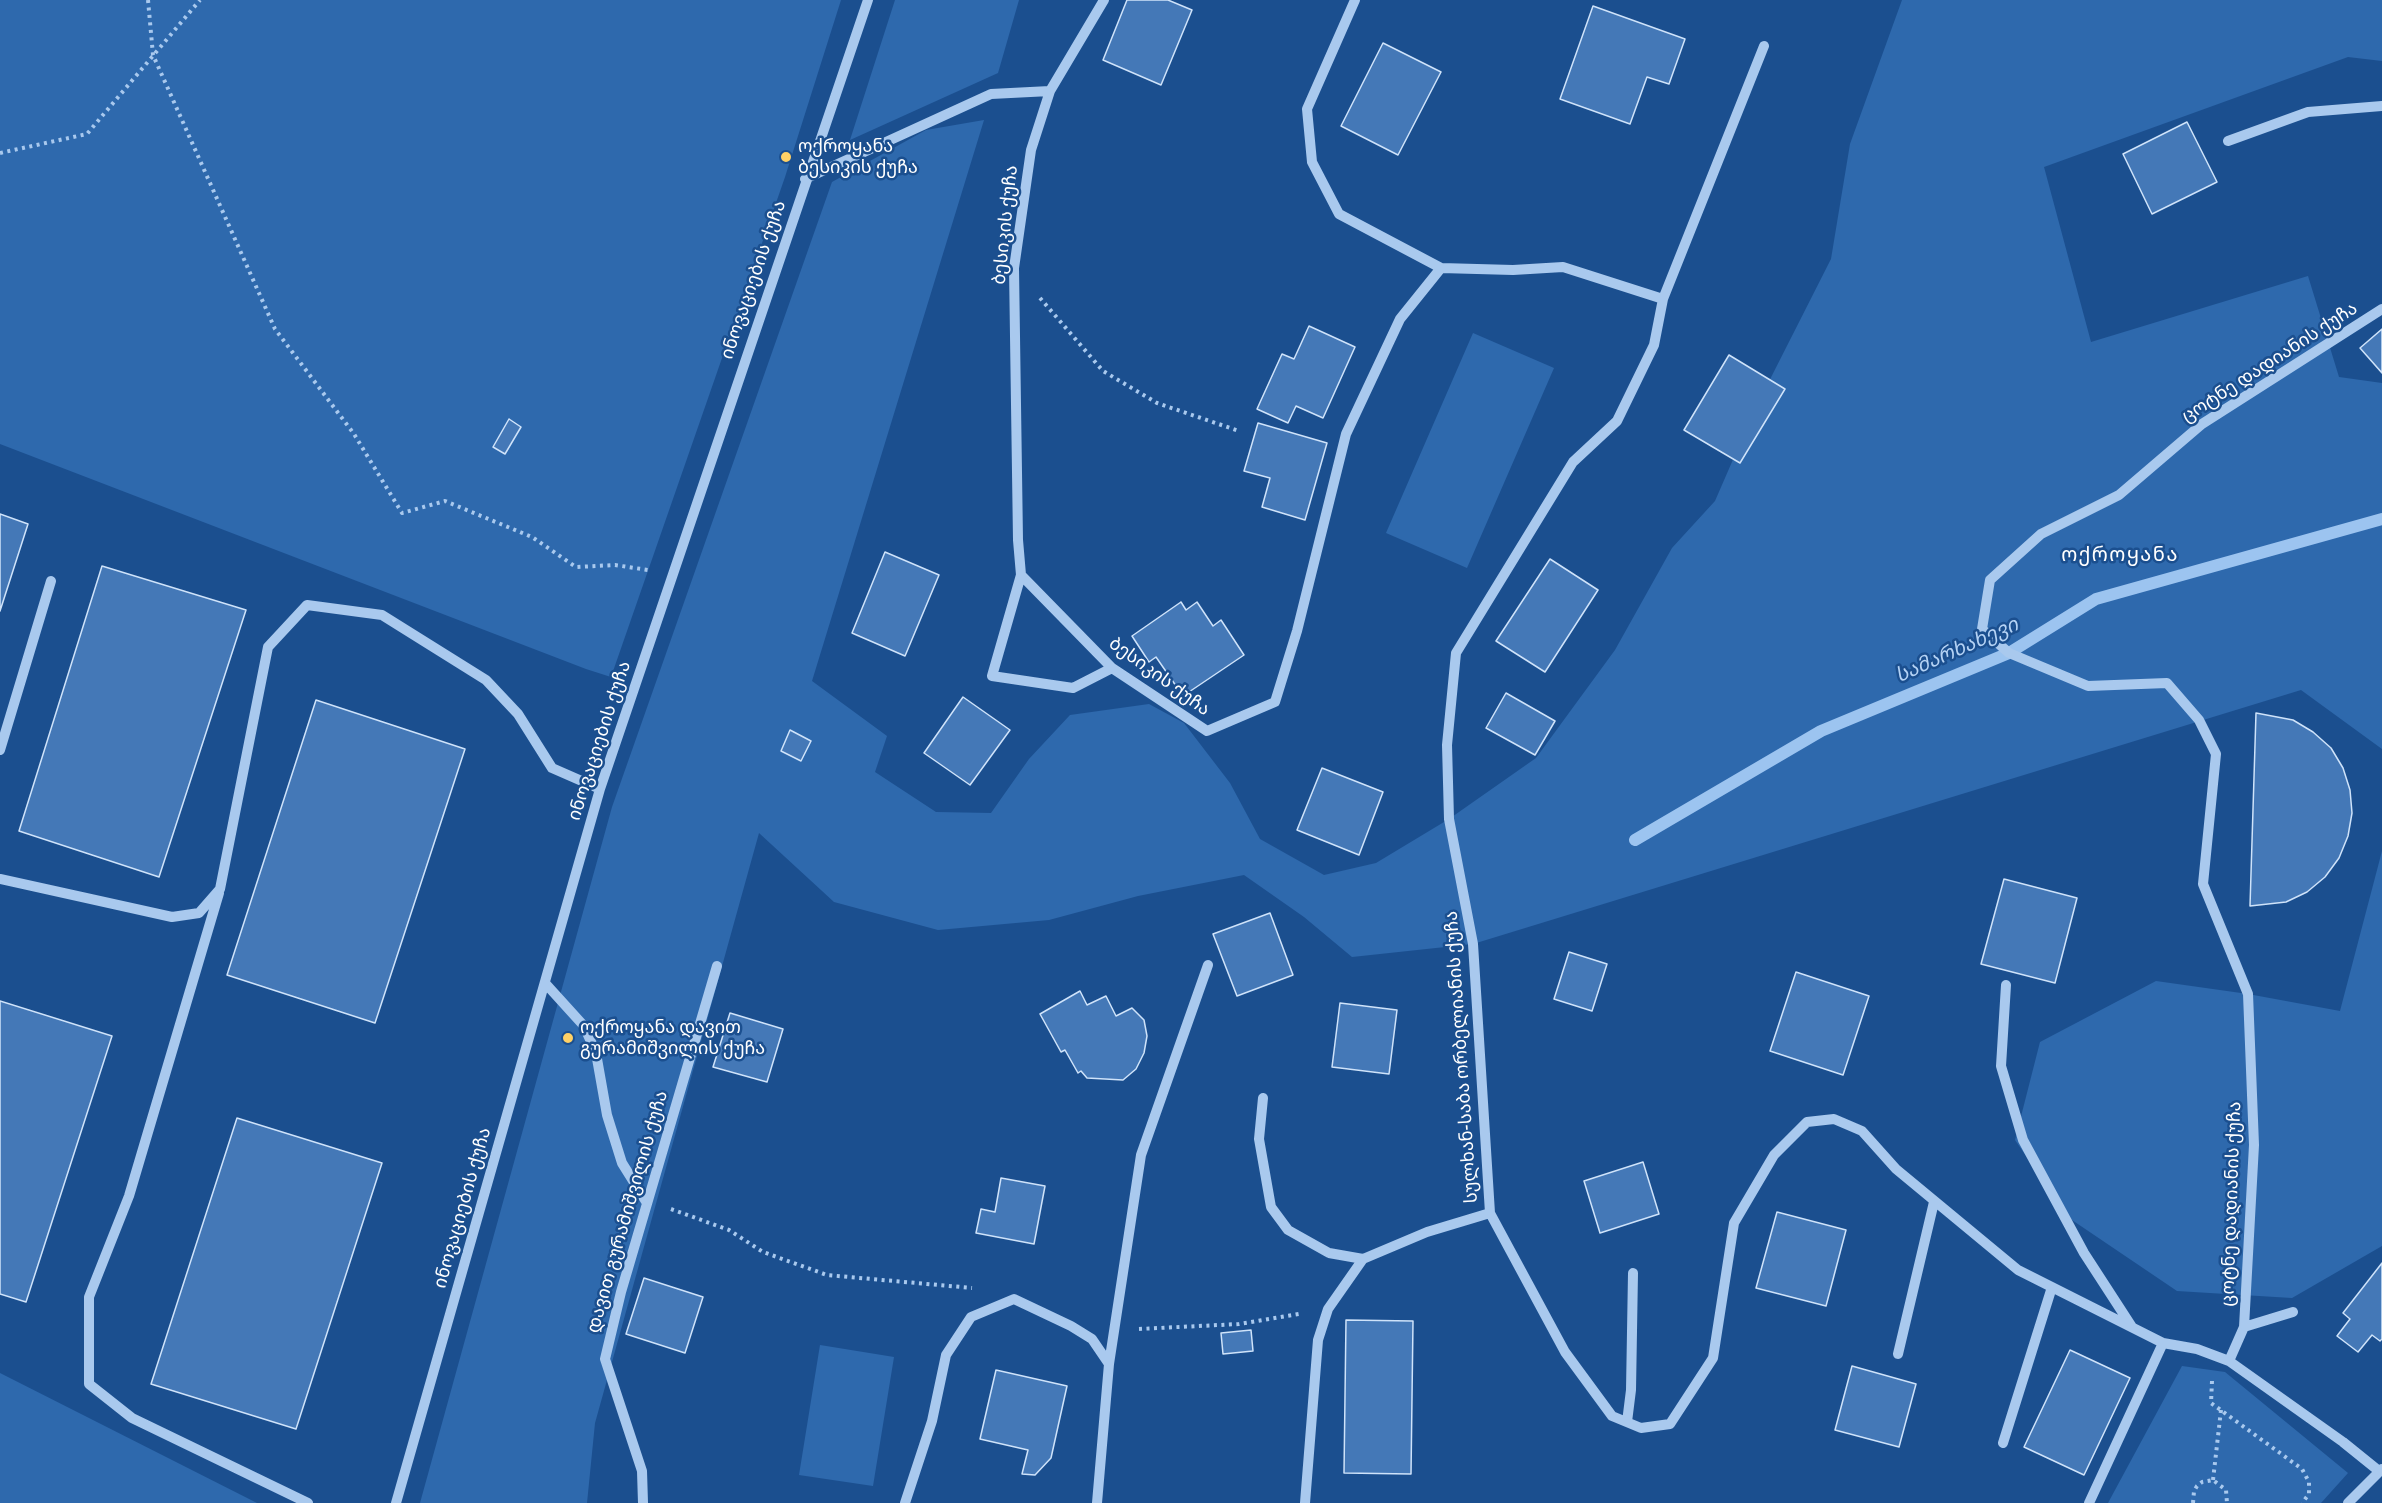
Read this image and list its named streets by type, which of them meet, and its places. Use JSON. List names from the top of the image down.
{
  "streets": {
    "street": [
      "ბესიკის ქუჩა",
      "ინოვაციების ქუჩა",
      "ცოტნე დადიანის ქუჩა",
      "სულხან-საბა ორბელიანის ქუჩა",
      "დავით გურამიშვილის ქუჩა"
    ]
  },
  "districts": ["ოქროყანა"],
  "water": ["სამარხახევი"],
  "places": ["ოქროყანა ბესიკის ქუჩა", "ოქროყანა დავით გურამიშვილის ქუჩა"]
}
